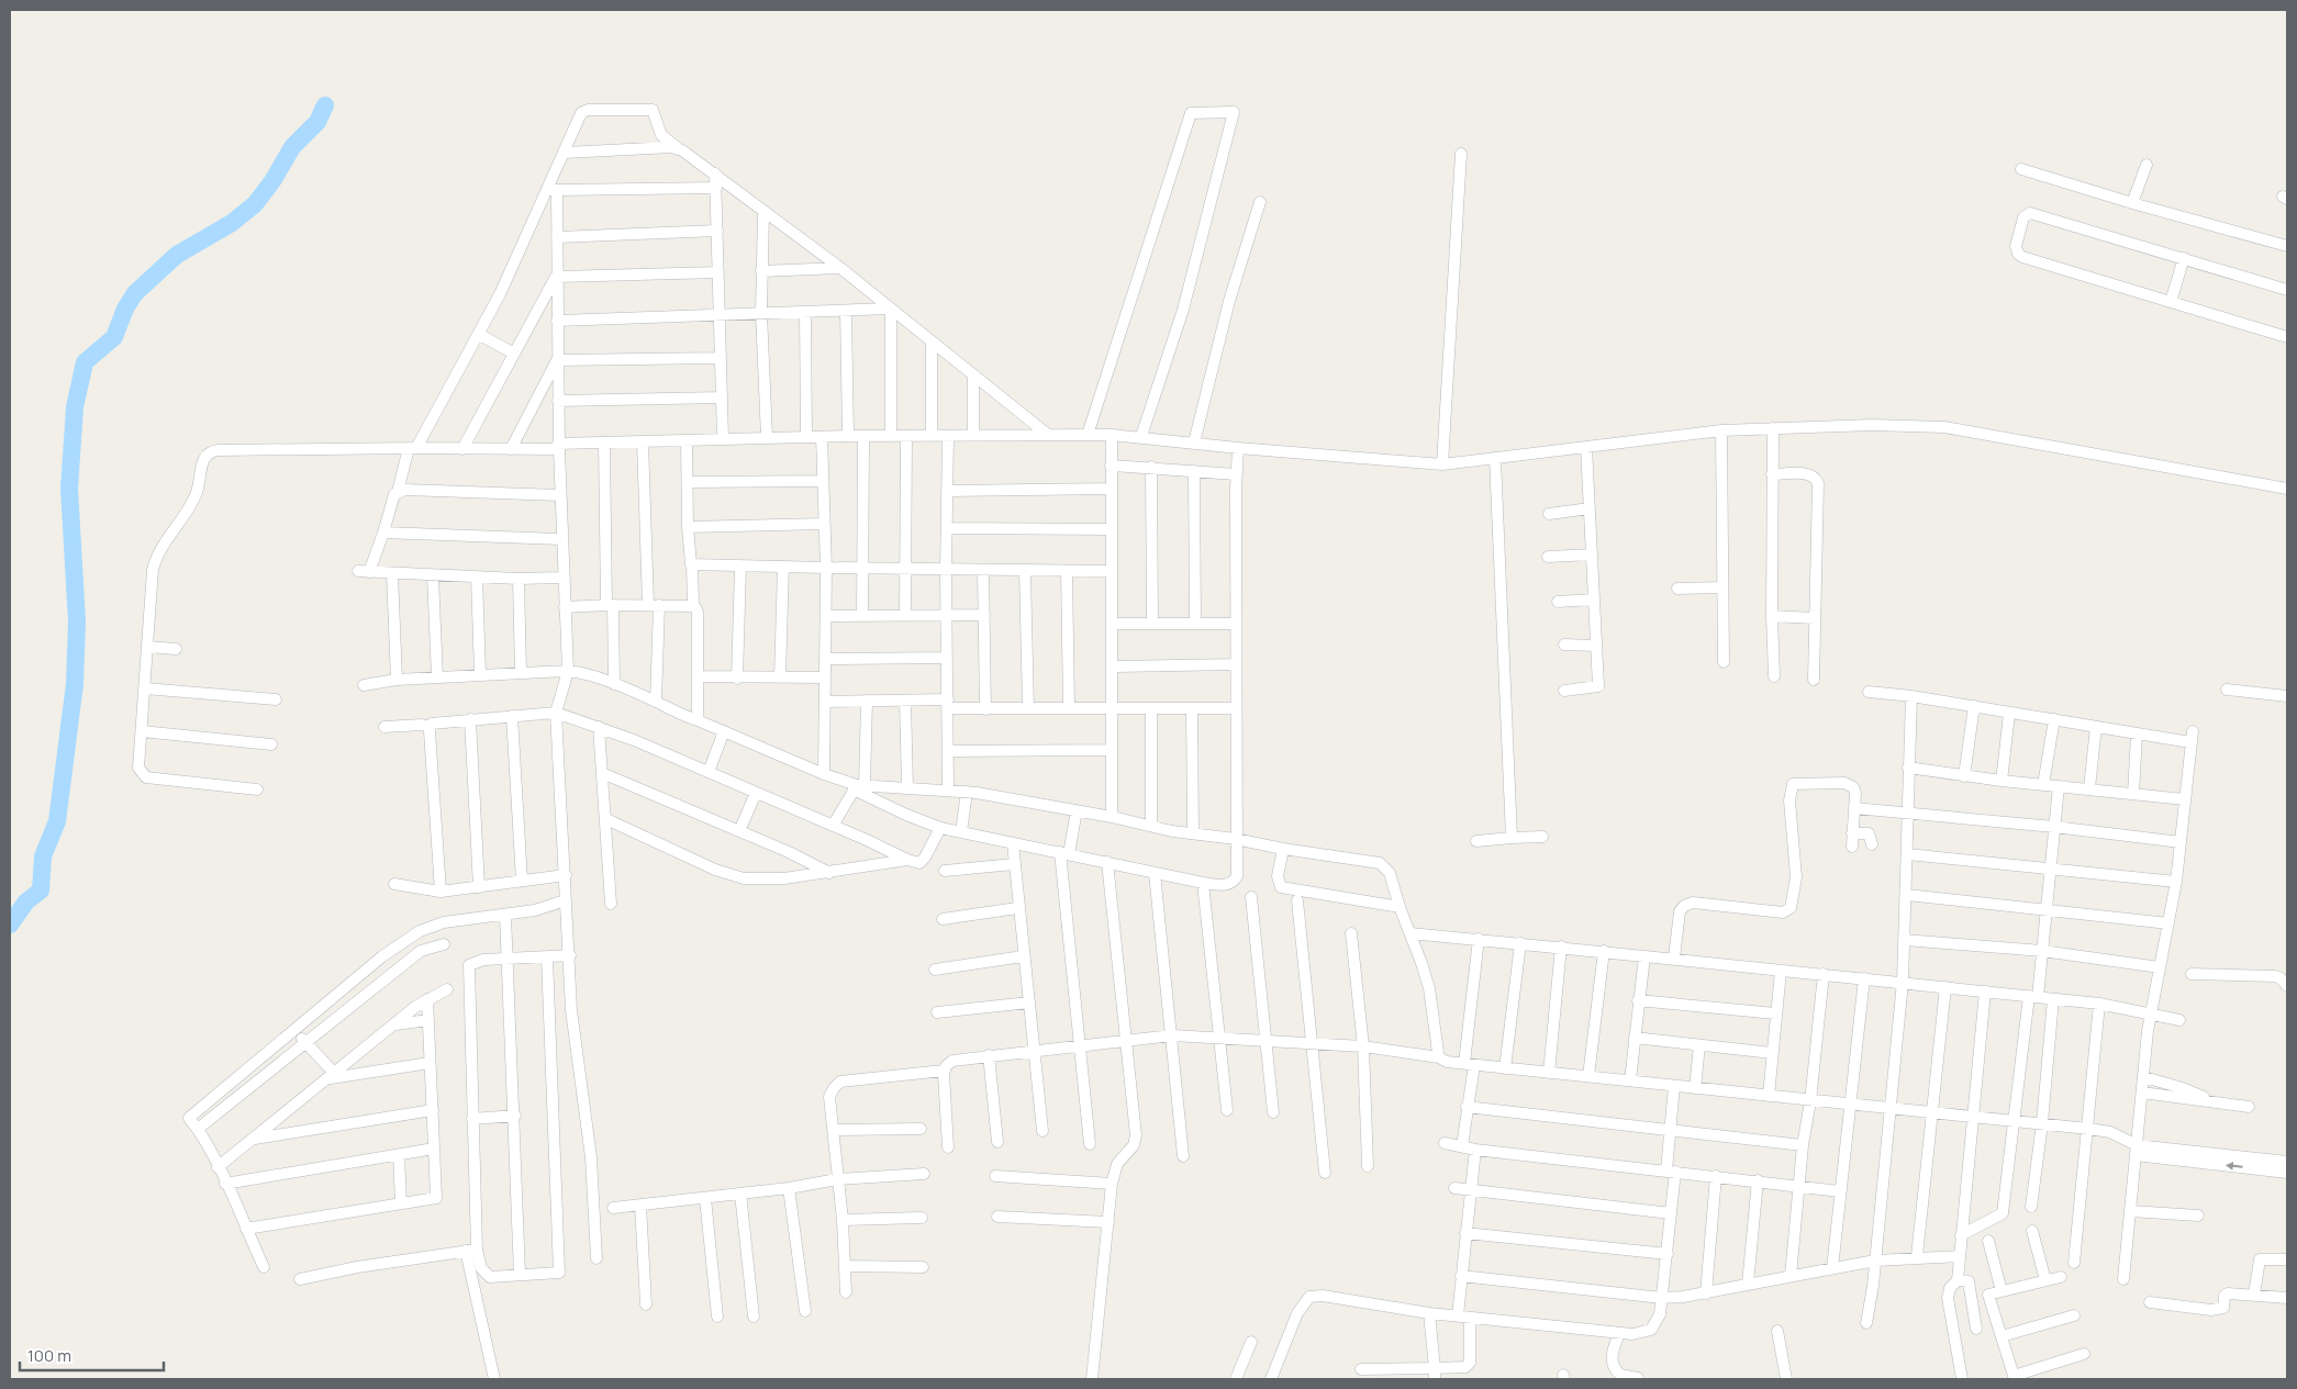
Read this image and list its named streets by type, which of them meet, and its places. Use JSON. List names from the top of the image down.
{
  "scale_bar": "100 m"
}
